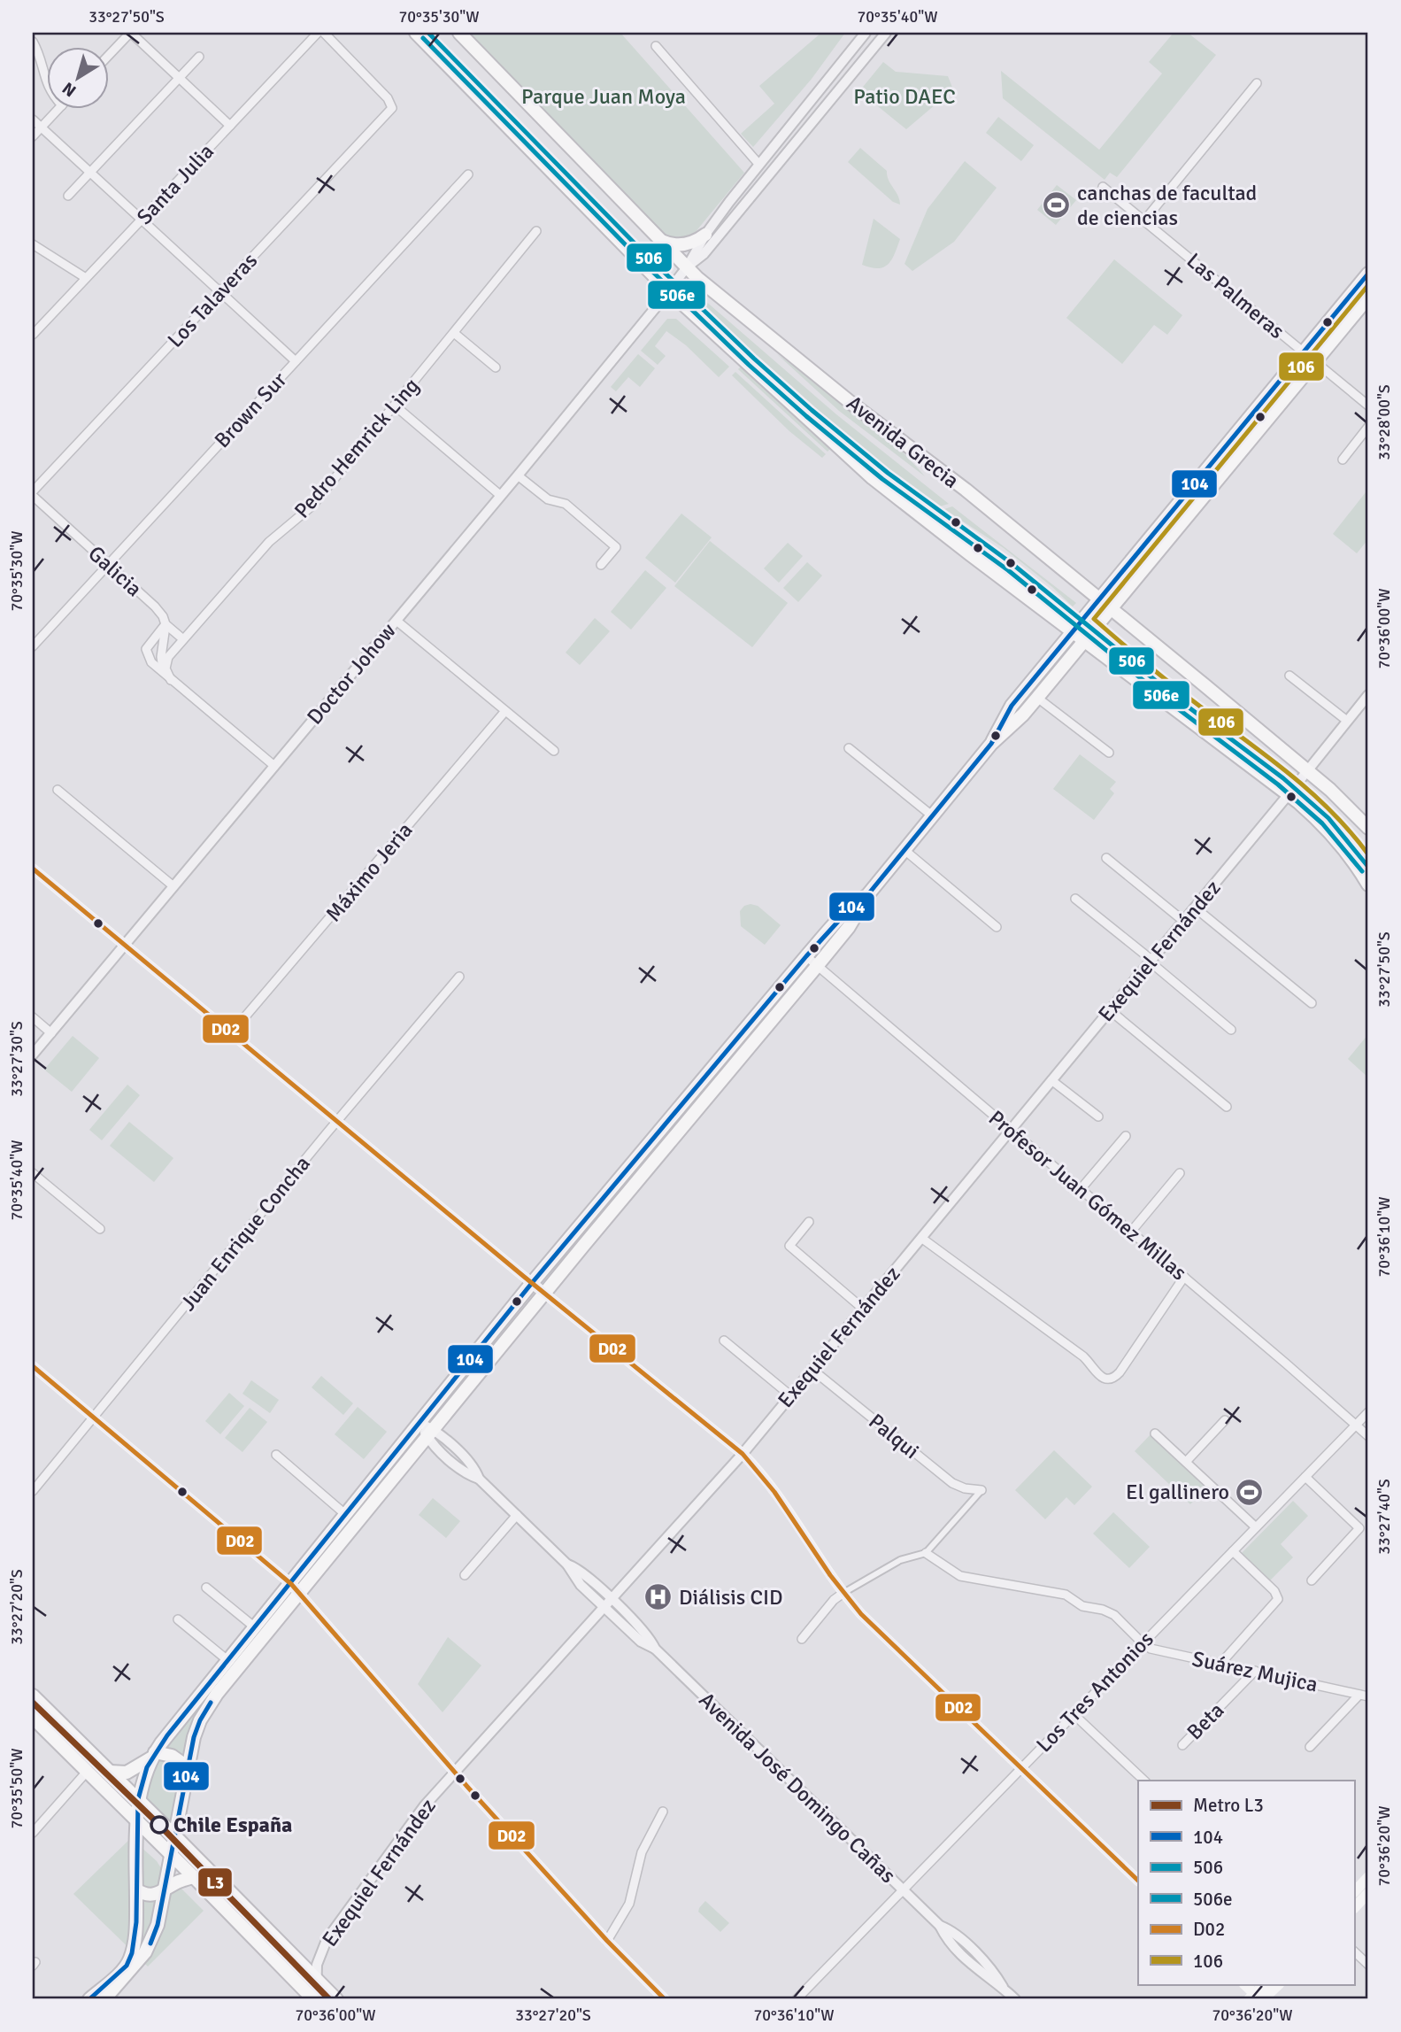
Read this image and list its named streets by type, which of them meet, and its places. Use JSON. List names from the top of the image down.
{
  "streets": {
    "main road": ["Avenida Grecia"],
    "street": [
      "Santa Julia",
      "Las Palmeras",
      "Los Talaveras",
      "Brown Sur",
      "Pedro Hemrick Ling",
      "Galicia",
      "Doctor Johow",
      "Máximo Jeria",
      "Exequiel Fernández",
      "Profesor Juan Gómez Millas",
      "Juan Enrique Concha",
      "Palqui",
      "Suárez Mujica",
      "Los Tres Antonios",
      "Beta",
      "Avenida José Domingo Cañas"
    ]
  },
  "crossings": [
    ["Los Talaveras", "Galicia"],
    ["Brown Sur", "Galicia"],
    ["Avenida Grecia", "Doctor Johow"],
    ["Avenida Grecia", "Exequiel Fernández"],
    ["Pedro Hemrick Ling", "Galicia"],
    ["Exequiel Fernández", "Profesor Juan Gómez Millas"],
    ["Exequiel Fernández", "Palqui"],
    ["Exequiel Fernández", "Avenida José Domingo Cañas"],
    ["Profesor Juan Gómez Millas", "Los Tres Antonios"],
    ["Suárez Mujica", "Los Tres Antonios"],
    ["Suárez Mujica", "Beta"],
    ["Los Tres Antonios", "Avenida José Domingo Cañas"]
  ],
  "parks": ["Parque Juan Moya", "Patio DAEC"],
  "places": {
    "sports": ["canchas de facultad de ciencias", "El gallinero"],
    "hospital": ["Diálisis CID"],
    "other": ["Chile España"]
  },
  "lines": [
    "transit line 506",
    "transit line 506e",
    "transit line 104",
    "transit line 106",
    "transit line D02",
    "metro line L3"
  ],
  "legend": [
    "Metro L3",
    "104",
    "506",
    "506e",
    "D02",
    "106"
  ],
  "north": "bottom left",
  "coordinates": [
    "33°27'50\"S",
    "70°35'30\"W",
    "70°35'40\"W",
    "33°28'00\"S",
    "70°36'00\"W",
    "33°27'30\"S",
    "70°36'10\"W",
    "33°27'40\"S",
    "33°27'20\"S",
    "70°35'50\"W",
    "70°36'20\"W"
  ]
}
